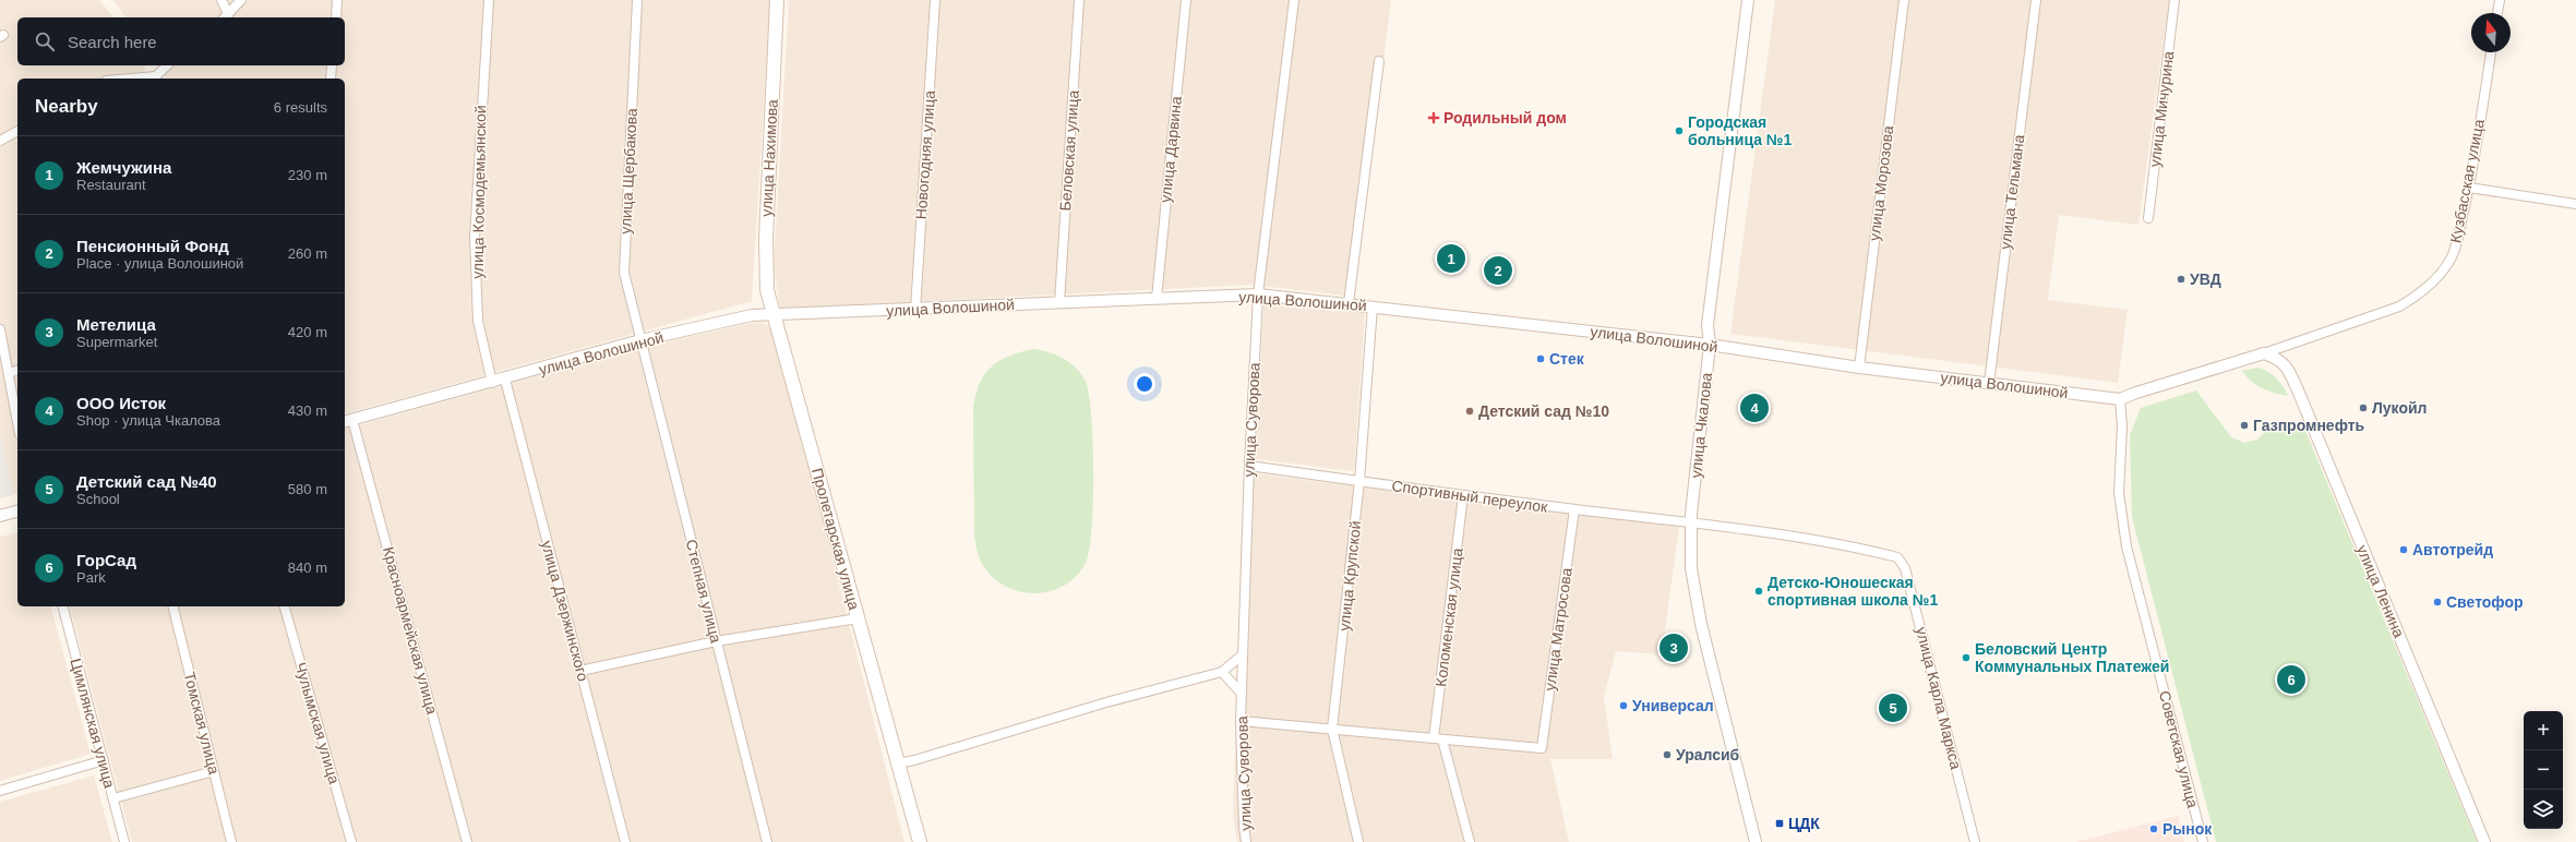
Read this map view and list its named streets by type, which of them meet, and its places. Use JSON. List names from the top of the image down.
{
  "streets": {
    "main road": ["улица Нахимова", "Пролетарская улица"],
    "street": [
      "улица Мичурина",
      "улица Дарвина",
      "Беловская улица",
      "Новогодняя улица",
      "улица Щербакова",
      "Кузбасская улица",
      "улица Морозова",
      "улица Космодемьянской",
      "улица Тельмана",
      "улица Волошиной",
      "улица Суворова",
      "улица Чкалова",
      "Спортивный переулок",
      "улица Крупской",
      "Степная улица",
      "улица Ленина",
      "улица Дзержинского",
      "Коломенская улица",
      "улица Матросова",
      "Красноармейская улица",
      "улица Карла Маркса",
      "Цимлянская улица",
      "Томская улица",
      "Чулымская улица",
      "Советская улица"
    ]
  },
  "crossings": [
    ["улица Дарвина", "улица Волошиной"],
    ["Беловская улица", "улица Волошиной"],
    ["Новогодняя улица", "улица Волошиной"],
    ["улица Нахимова", "улица Волошиной"],
    ["улица Нахимова", "Пролетарская улица"],
    ["улица Щербакова", "улица Волошиной"],
    ["улица Щербакова", "Степная улица"],
    ["Кузбасская улица", "улица Волошиной"],
    ["Кузбасская улица", "улица Ленина"],
    ["улица Морозова", "улица Волошиной"],
    ["улица Космодемьянской", "улица Волошиной"],
    ["улица Тельмана", "улица Волошиной"],
    ["улица Волошиной", "улица Суворова"],
    ["улица Волошиной", "улица Чкалова"],
    ["улица Волошиной", "Пролетарская улица"],
    ["улица Волошиной", "улица Крупской"],
    ["улица Волошиной", "Степная улица"],
    ["улица Волошиной", "улица Ленина"],
    ["улица Волошиной", "улица Дзержинского"],
    ["улица Волошиной", "Красноармейская улица"],
    ["улица Волошиной", "Советская улица"],
    ["улица Суворова", "Спортивный переулок"],
    ["улица Чкалова", "Спортивный переулок"],
    ["улица Чкалова", "улица Карла Маркса"],
    ["Спортивный переулок", "улица Крупской"],
    ["Спортивный переулок", "Коломенская улица"],
    ["Спортивный переулок", "улица Матросова"],
    ["Спортивный переулок", "улица Карла Маркса"],
    ["Коломенская улица", "улица Матросова"]
  ],
  "places": {
    "health": ["Родильный дом"],
    "other": [
      "Городская больница №1",
      "УВД",
      "Стек",
      "Лукойл",
      "Детский сад №10",
      "Газпромнефть",
      "Автотрейд",
      "Детско-Юношеская спортивная школа №1",
      "Светофор",
      "Беловский Центр Коммунальных Платежей",
      "Универсал",
      "Уралсиб",
      "Рынок"
    ],
    "transit": ["ЦДК"]
  },
  "north": "top",
  "page": {
    "search": "Search here",
    "heading": ["Nearby", "6 results"],
    "list": [
      {
        "mark": "1",
        "name": "Жемчужина",
        "note": "Restaurant",
        "value": "230 m"
      },
      {
        "mark": "2",
        "name": "Пенсионный Фонд",
        "note": "Place · улица Волошиной",
        "value": "260 m"
      },
      {
        "mark": "3",
        "name": "Метелица",
        "note": "Supermarket",
        "value": "420 m"
      },
      {
        "mark": "4",
        "name": "ООО Исток",
        "note": "Shop · улица Чкалова",
        "value": "430 m"
      },
      {
        "mark": "5",
        "name": "Детский сад №40",
        "note": "School",
        "value": "580 m"
      },
      {
        "mark": "6",
        "name": "ГорСад",
        "note": "Park",
        "value": "840 m"
      }
    ],
    "pins": [
      "1",
      "2",
      "4",
      "3",
      "6",
      "5"
    ],
    "map_buttons": ["+", "−"]
  }
}
